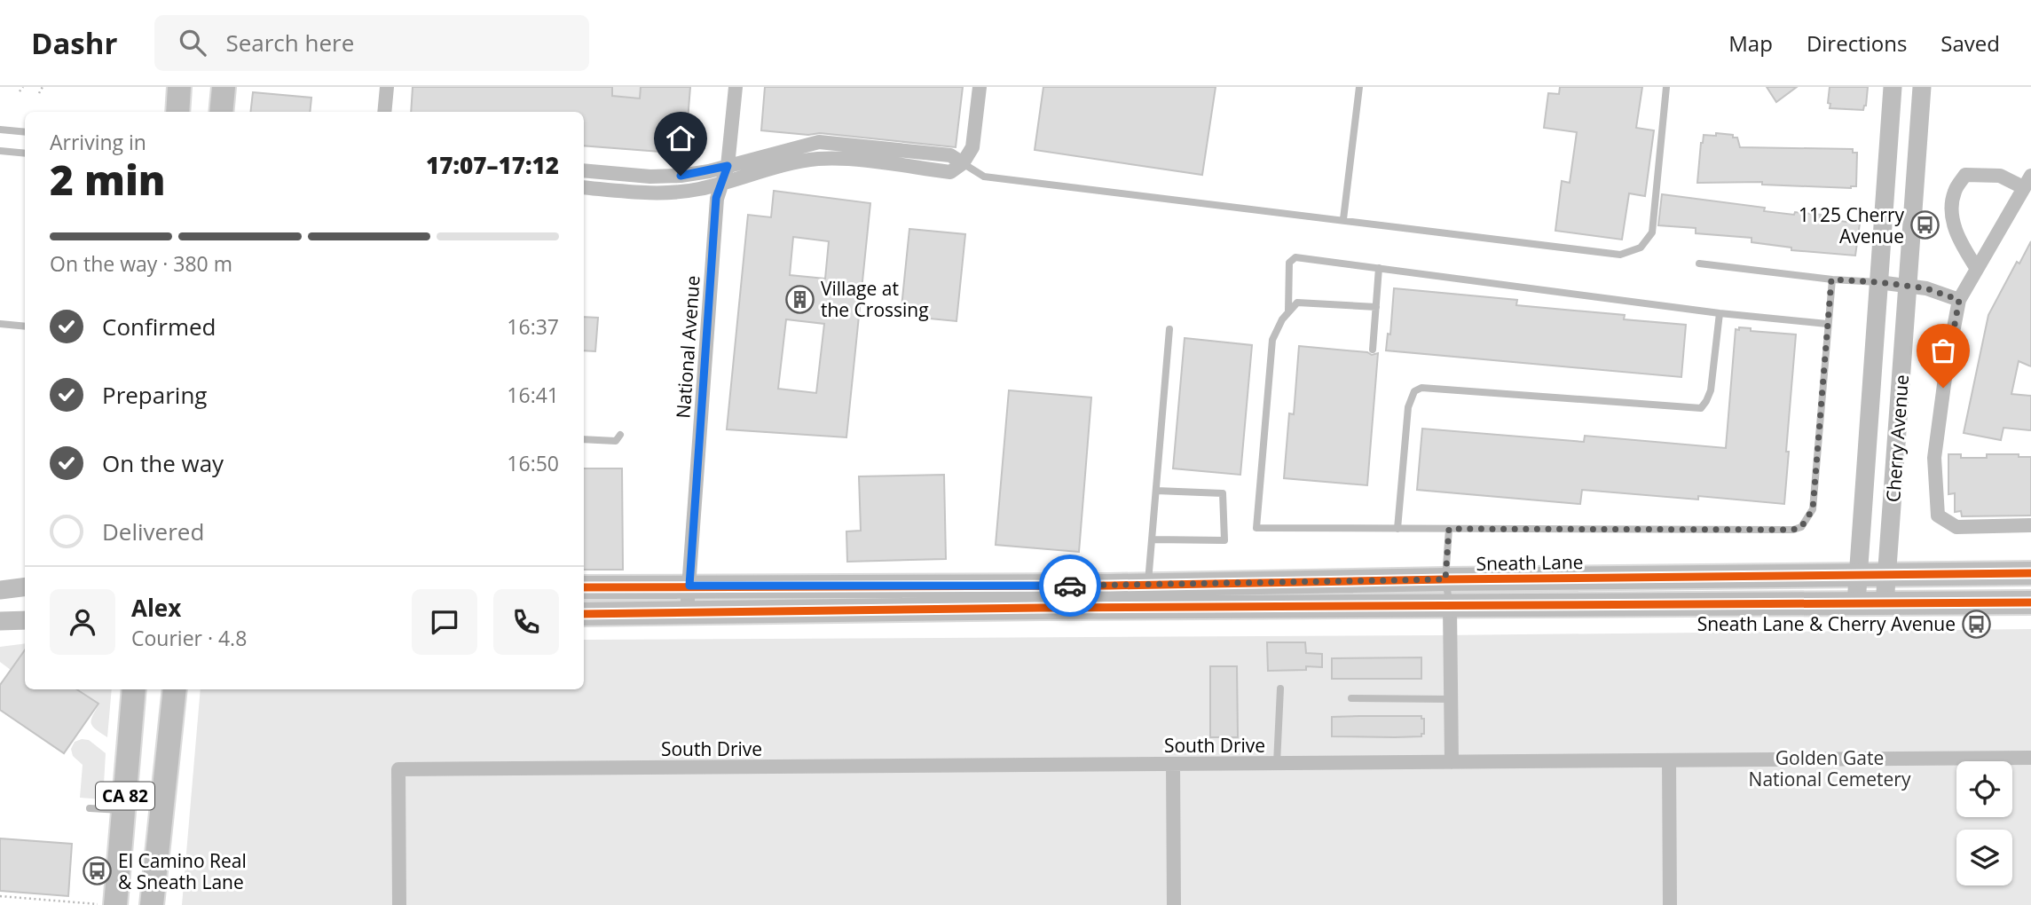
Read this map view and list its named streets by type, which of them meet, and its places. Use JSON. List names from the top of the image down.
{
  "streets": {
    "main road": ["Sneath Lane", "CA 82"],
    "street": ["National Avenue", "Cherry Avenue", "South Drive"]
  },
  "crossings": [
    ["National Avenue", "Sneath Lane"],
    ["Cherry Avenue", "Sneath Lane"]
  ],
  "parks": ["Golden Gate National Cemetery"],
  "places": {
    "bus stop": ["1125 Cherry Avenue", "Sneath Lane & Cherry Avenue", "El Camino Real & Sneath Lane"],
    "building": ["Village at the Crossing"]
  },
  "page": {
    "header": "Dashr",
    "search": "Search here",
    "nav": ["Map", "Directions", "Saved"],
    "heading": ["2 min", "Arriving in", "17:07–17:12"],
    "panel": ["Alex", "Courier · 4.8"],
    "bar": "On the way · 380 m",
    "list": [
      ["Confirmed", "16:37"],
      ["Preparing", "16:41"],
      ["On the way", "16:50"],
      "Delivered"
    ]
  }
}
